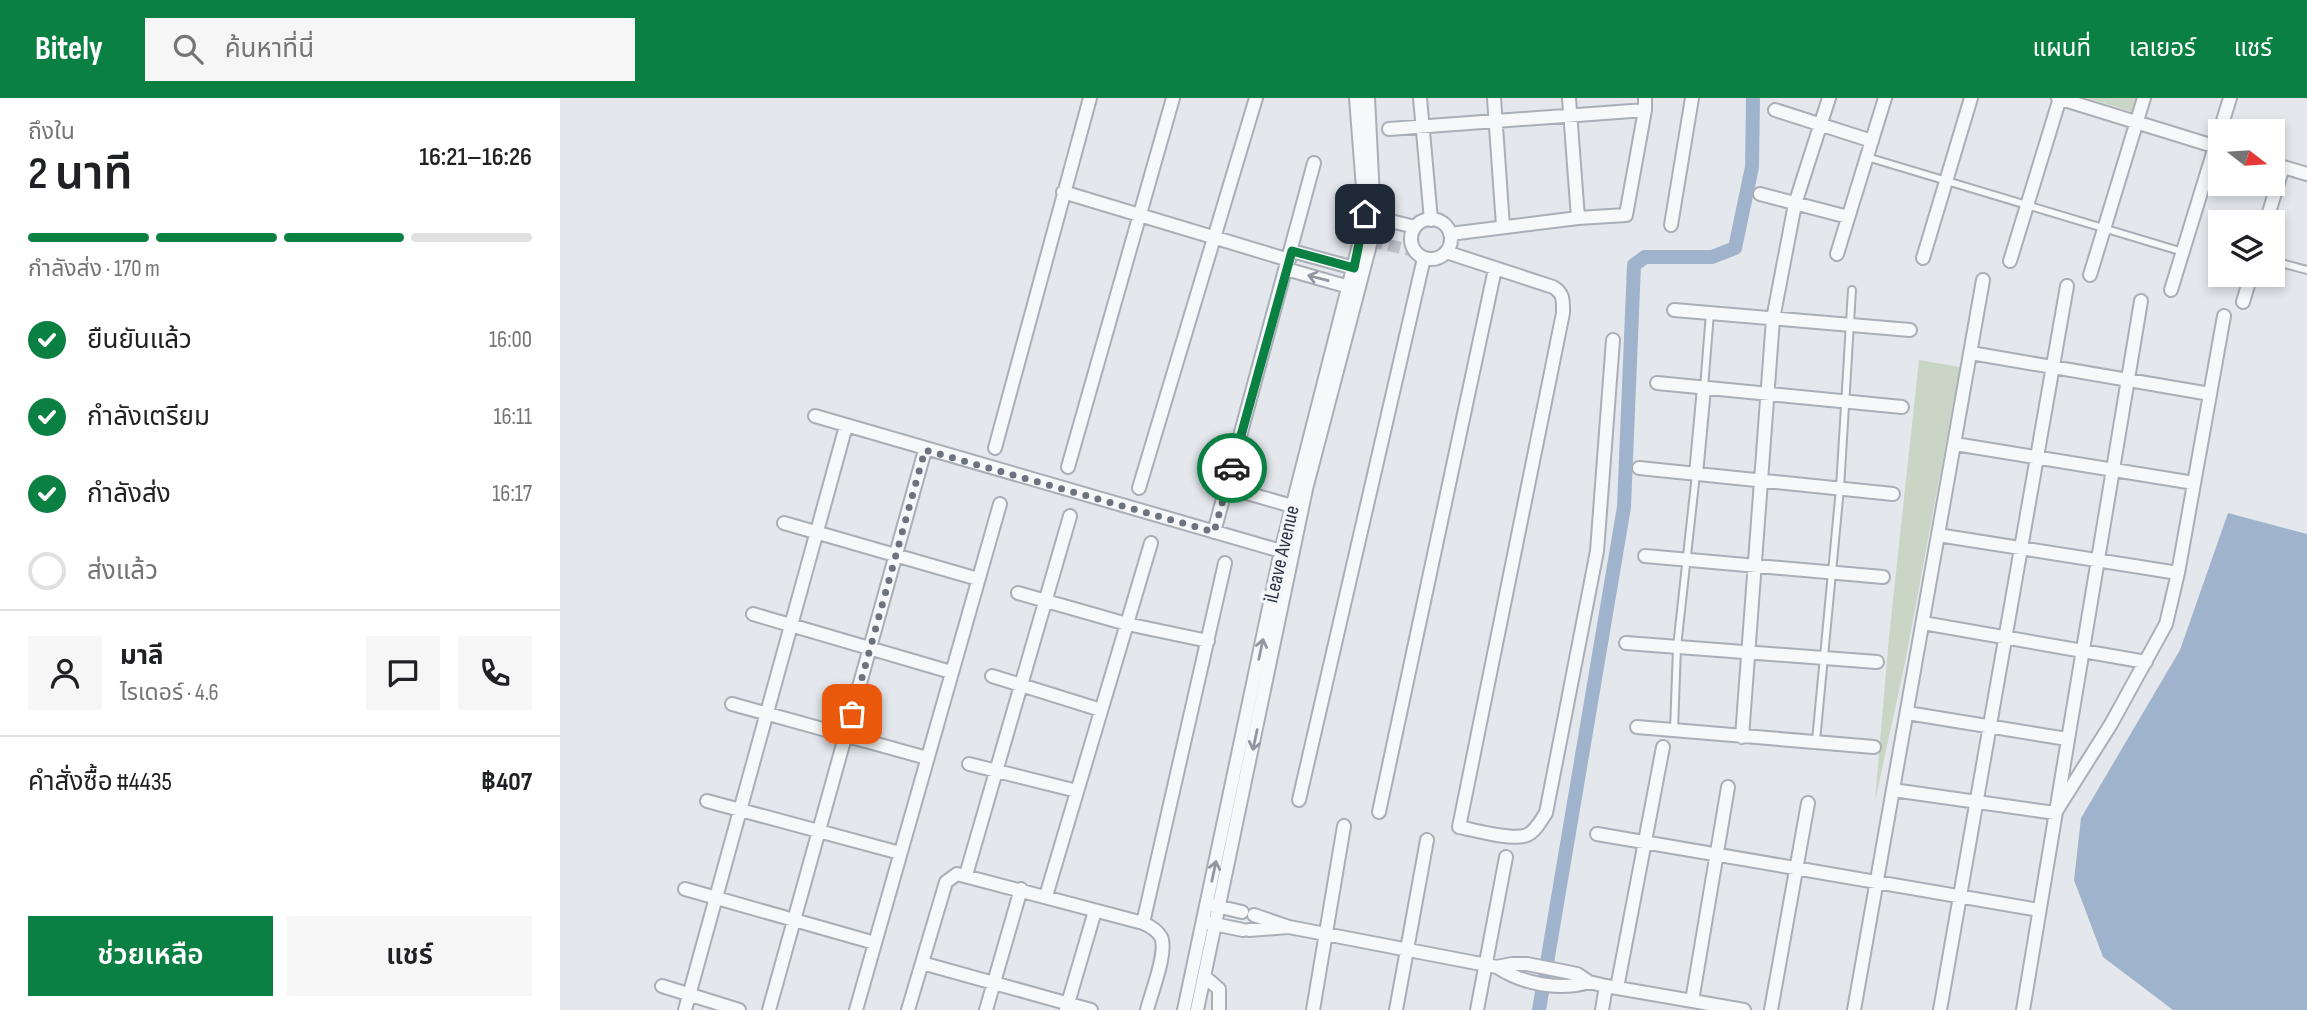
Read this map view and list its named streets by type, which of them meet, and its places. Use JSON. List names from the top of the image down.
{
  "streets": {
    "street": ["iLeave Avenue"]
  },
  "north": "right",
  "page": {
    "header": "Bitely",
    "search": "ค้นหาที่นี่",
    "nav": ["แผนที่", "เลเยอร์", "แชร์"],
    "heading": ["2 นาที", "ถึงใน", "16:21–16:26"],
    "panel": [
      "มาลี",
      "ไรเดอร์ · 4.6",
      "คำสั่งซื้อ #4435",
      "฿407"
    ],
    "bar": "กำลังส่ง · 170 m",
    "list": [
      ["ยืนยันแล้ว", "16:00"],
      ["กำลังเตรียม", "16:11"],
      ["กำลังส่ง", "16:17"],
      "ส่งแล้ว"
    ],
    "buttons": ["ช่วยเหลือ", "แชร์"]
  }
}
